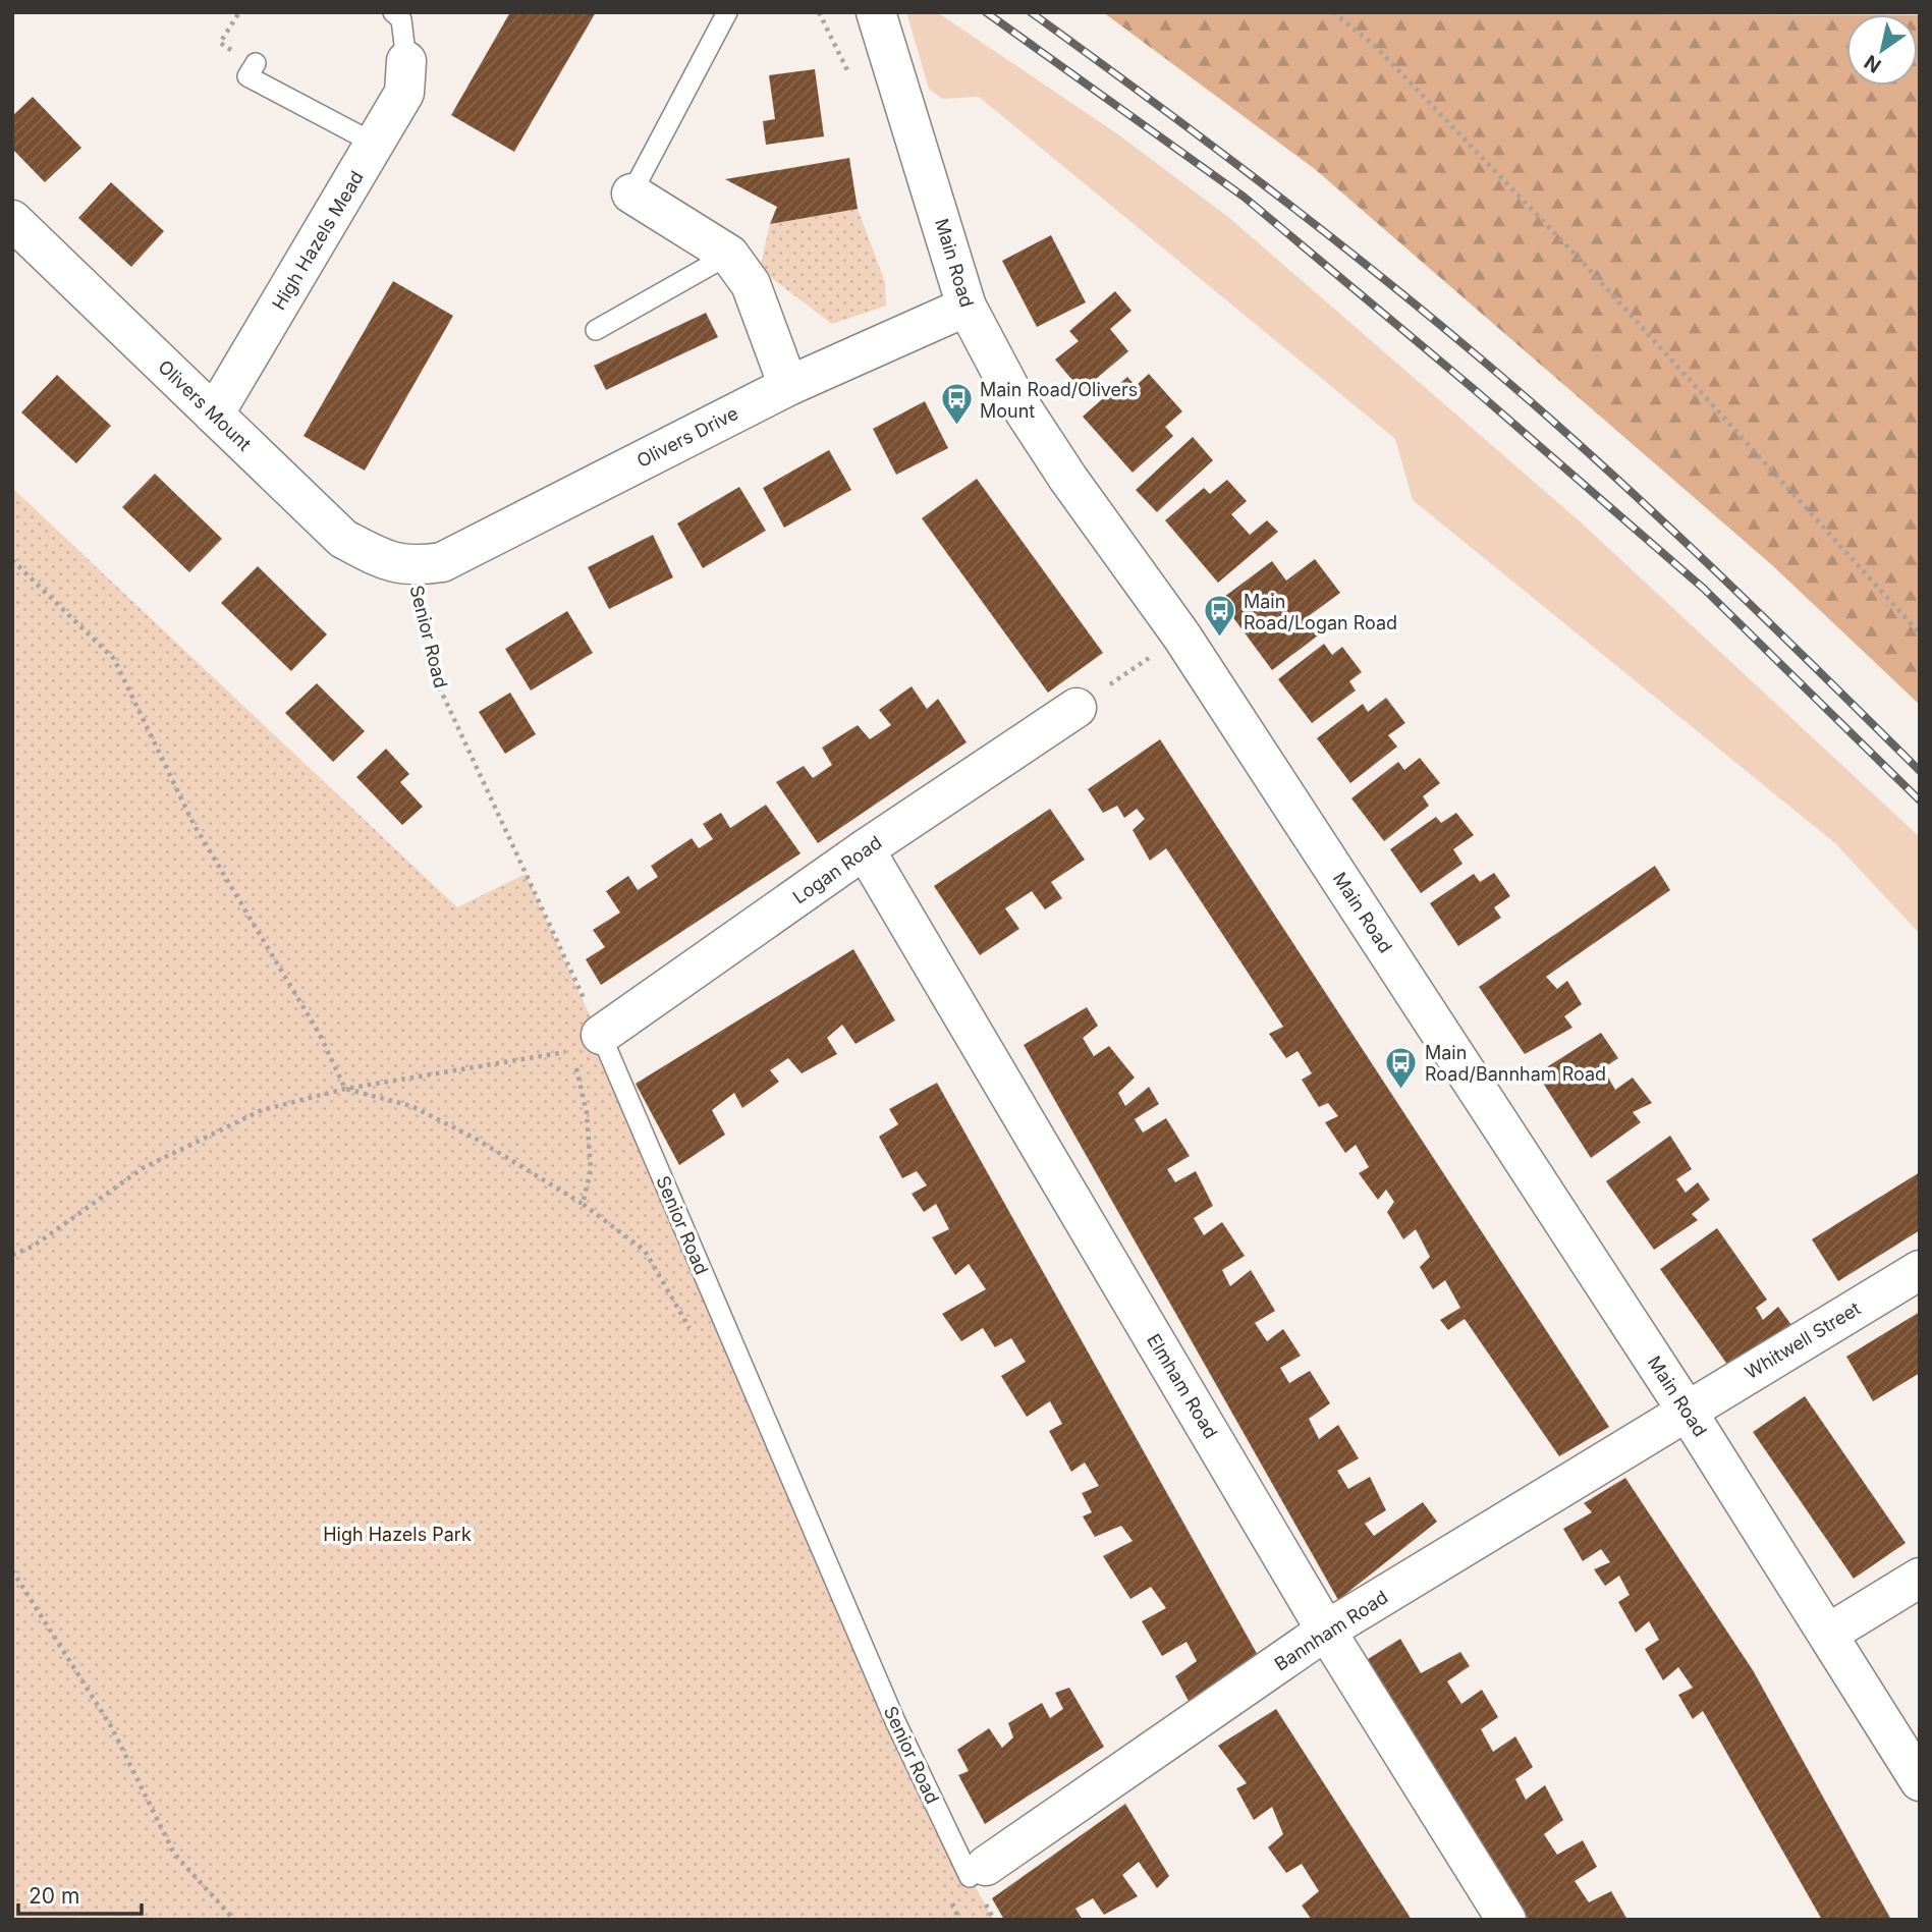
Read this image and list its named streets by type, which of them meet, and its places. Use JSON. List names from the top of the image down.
{
  "streets": {
    "street": [
      "High Hazels Mead",
      "Main Road",
      "Olivers Mount",
      "Olivers Drive",
      "Logan Road",
      "Whitwell Street",
      "Elmham Road",
      "Bannham Road"
    ],
    "lane": ["Senior Road"]
  },
  "crossings": [
    ["High Hazels Mead", "Olivers Mount"],
    ["Main Road", "Olivers Drive"],
    ["Main Road", "Whitwell Street"],
    ["Main Road", "Bannham Road"],
    ["Olivers Mount", "Olivers Drive"],
    ["Olivers Mount", "Senior Road"],
    ["Olivers Drive", "Senior Road"],
    ["Senior Road", "Logan Road"],
    ["Senior Road", "Bannham Road"],
    ["Logan Road", "Elmham Road"],
    ["Whitwell Street", "Bannham Road"],
    ["Elmham Road", "Bannham Road"]
  ],
  "parks": ["High Hazels Park"],
  "places": {
    "bus stop": ["Main Road/Olivers Mount", "Main Road/Logan Road", "Main Road/Bannham Road"]
  },
  "scale_bar": "20 m",
  "north": "bottom left"
}
